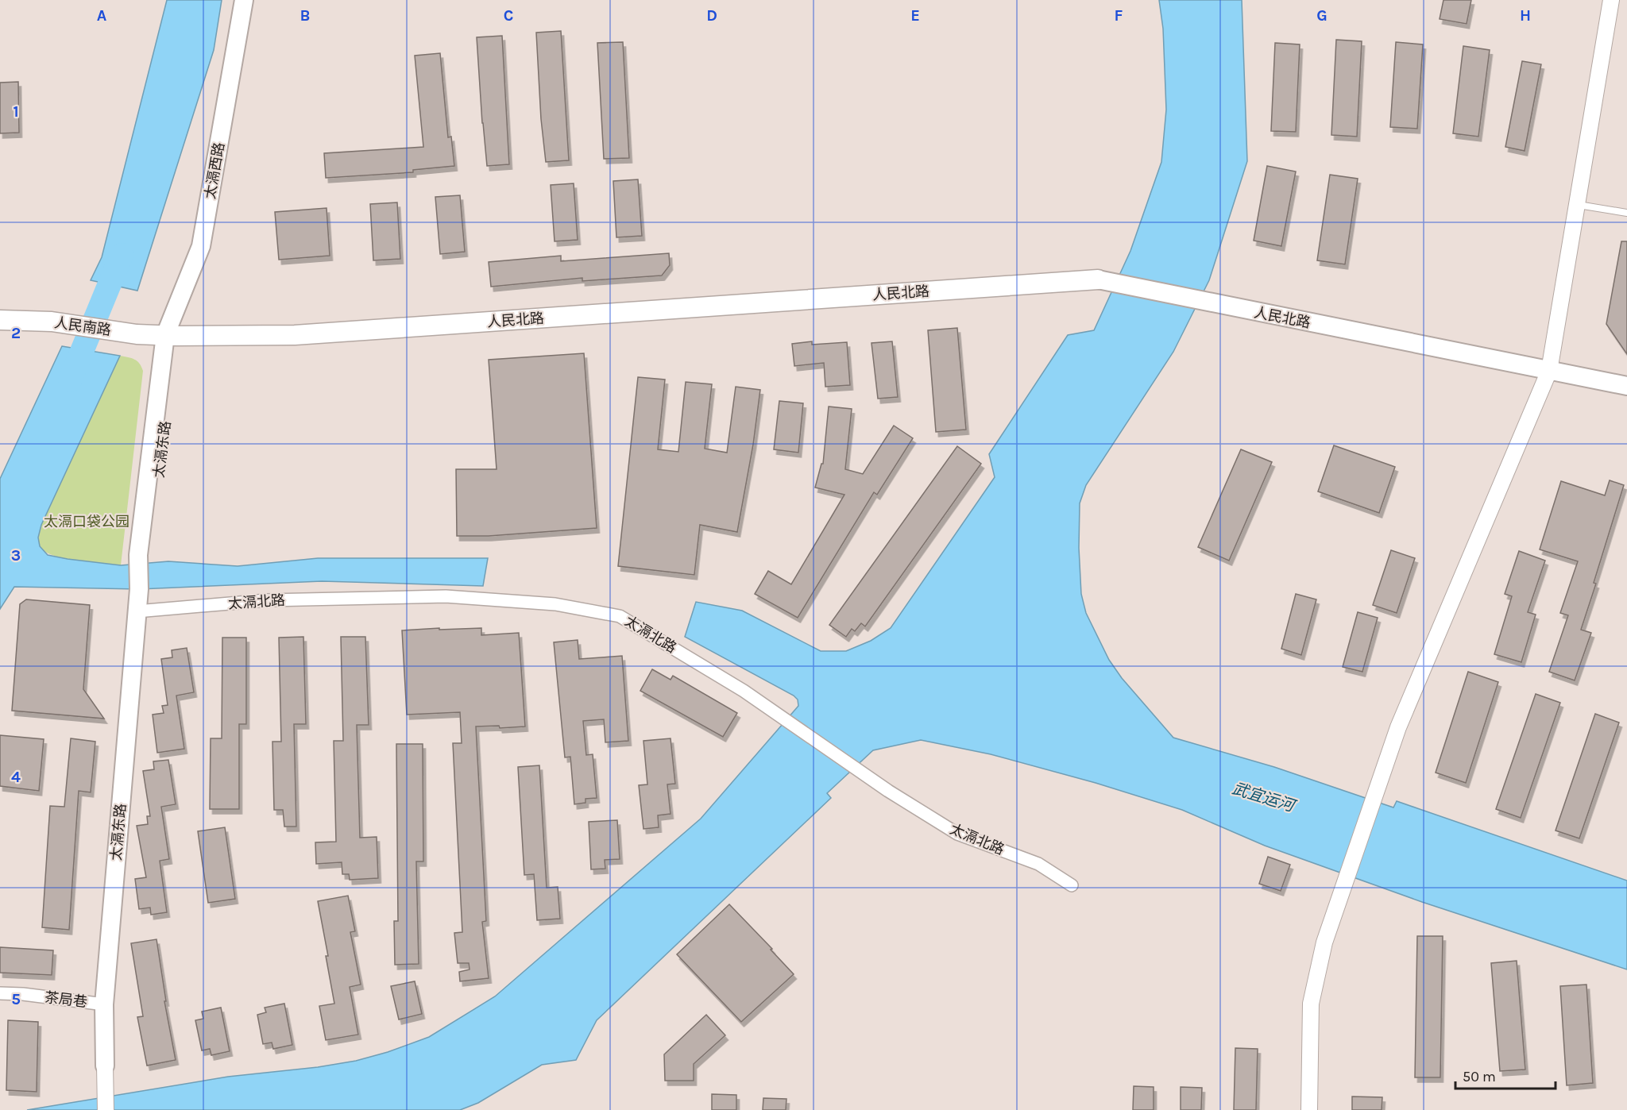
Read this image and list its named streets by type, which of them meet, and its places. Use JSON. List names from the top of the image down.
{
  "streets": {
    "main road": [
      "太滆西路",
      "人民北路",
      "人民南路",
      "太滆东路"
    ],
    "street": ["太滆北路", "茶局巷"]
  },
  "crossings": [
    ["太滆西路", "人民北路"],
    ["太滆西路", "人民南路"],
    ["太滆西路", "太滆东路"],
    ["人民北路", "人民南路"],
    ["人民北路", "太滆东路"],
    ["人民南路", "太滆东路"],
    ["太滆东路", "太滆北路"],
    ["太滆东路", "茶局巷"]
  ],
  "water": ["武宜运河"],
  "parks": ["太滆口袋公园"],
  "scale_bar": "50 m",
  "grid": {
    "columns": [
      "A",
      "B",
      "C",
      "D",
      "E",
      "F",
      "G",
      "H"
    ],
    "rows": [
      "1",
      "2",
      "3",
      "4",
      "5"
    ]
  }
}
